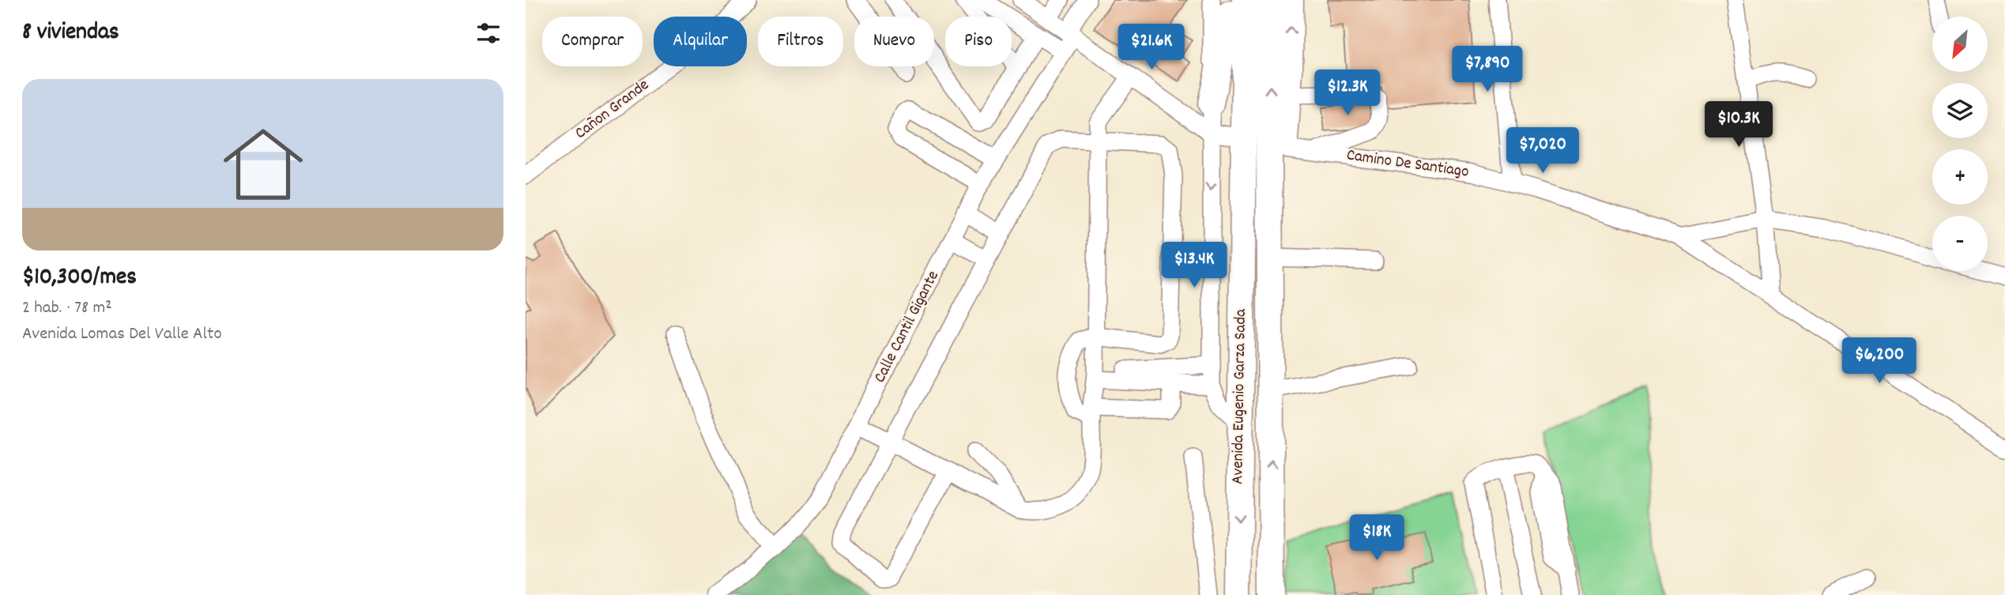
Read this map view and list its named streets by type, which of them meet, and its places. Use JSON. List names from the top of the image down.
{
  "streets": {
    "highway": ["Avenida Eugenio Garza Sada"],
    "street": ["Cañon Grande", "Camino De Santiago", "Calle Cantil Gigante"]
  },
  "north": "bottom left",
  "page": {
    "heading": "8 viviendas",
    "map_buttons": ["+", "−"],
    "chip": [
      "Comprar",
      "Alquilar",
      "Filtros",
      "Nuevo",
      "Piso"
    ],
    "price": [
      "$21.6K",
      "$7,890",
      "$12.3K",
      "$10.3K",
      "$7,020",
      "$13.4K",
      "$6,200",
      "$18K"
    ],
    "list": [
      {
        "name": "$10,300/mes",
        "note": "2 hab. · 78 m² · Avenida Lomas Del Valle Alto"
      }
    ]
  }
}
